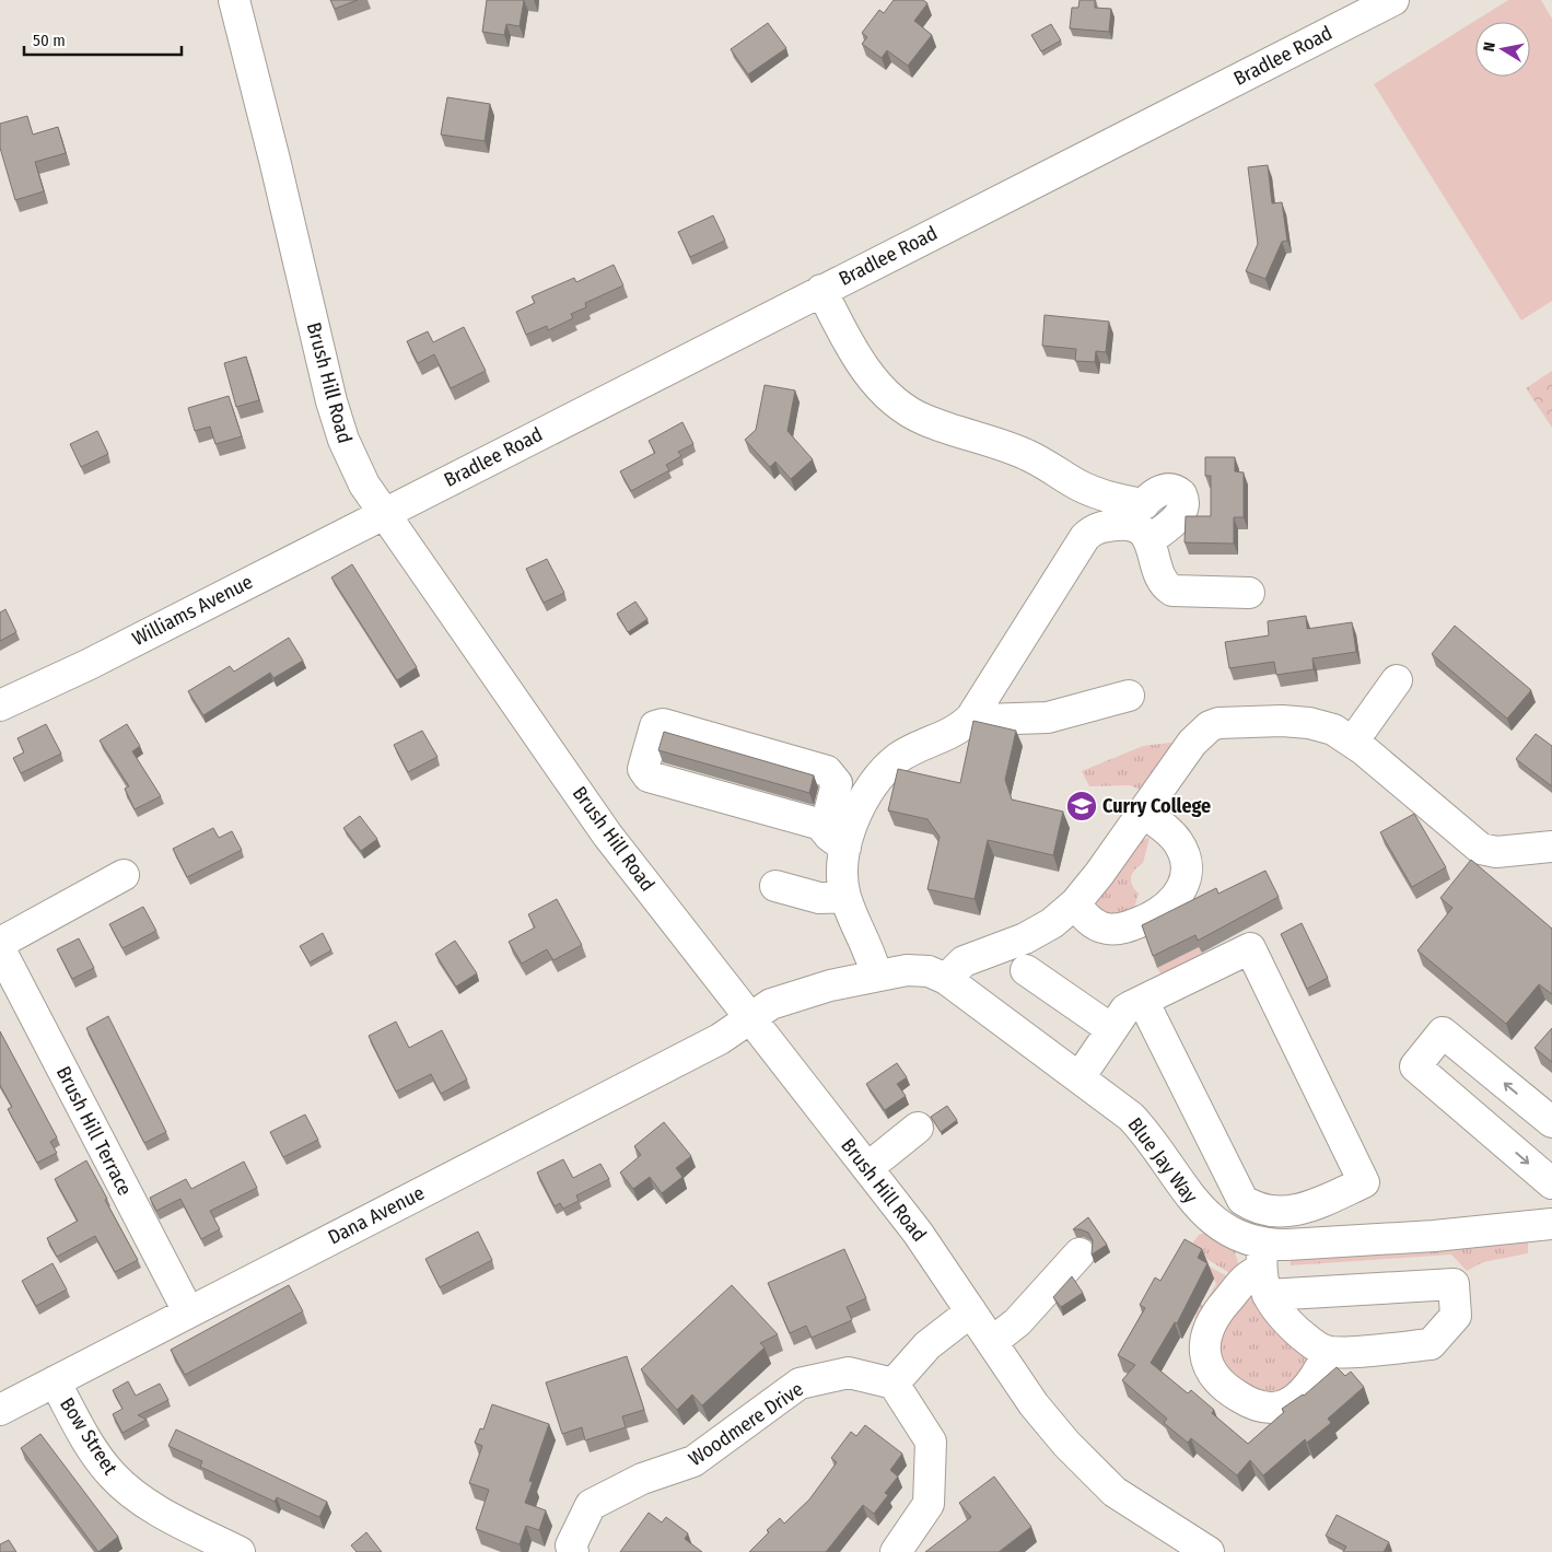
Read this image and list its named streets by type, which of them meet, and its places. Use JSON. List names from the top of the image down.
{
  "streets": {
    "street": [
      "Bradlee Road",
      "Brush Hill Road",
      "Williams Avenue",
      "Brush Hill Terrace",
      "Blue Jay Way",
      "Dana Avenue",
      "Woodmere Drive",
      "Bow Street"
    ]
  },
  "crossings": [
    ["Bradlee Road", "Brush Hill Road"],
    ["Bradlee Road", "Williams Avenue"],
    ["Brush Hill Road", "Williams Avenue"],
    ["Brush Hill Road", "Blue Jay Way"],
    ["Brush Hill Road", "Dana Avenue"],
    ["Brush Hill Terrace", "Dana Avenue"],
    ["Blue Jay Way", "Dana Avenue"],
    ["Dana Avenue", "Bow Street"]
  ],
  "places": {
    "school or university": ["Curry College"]
  },
  "scale_bar": "50 m",
  "north": "left"
}
